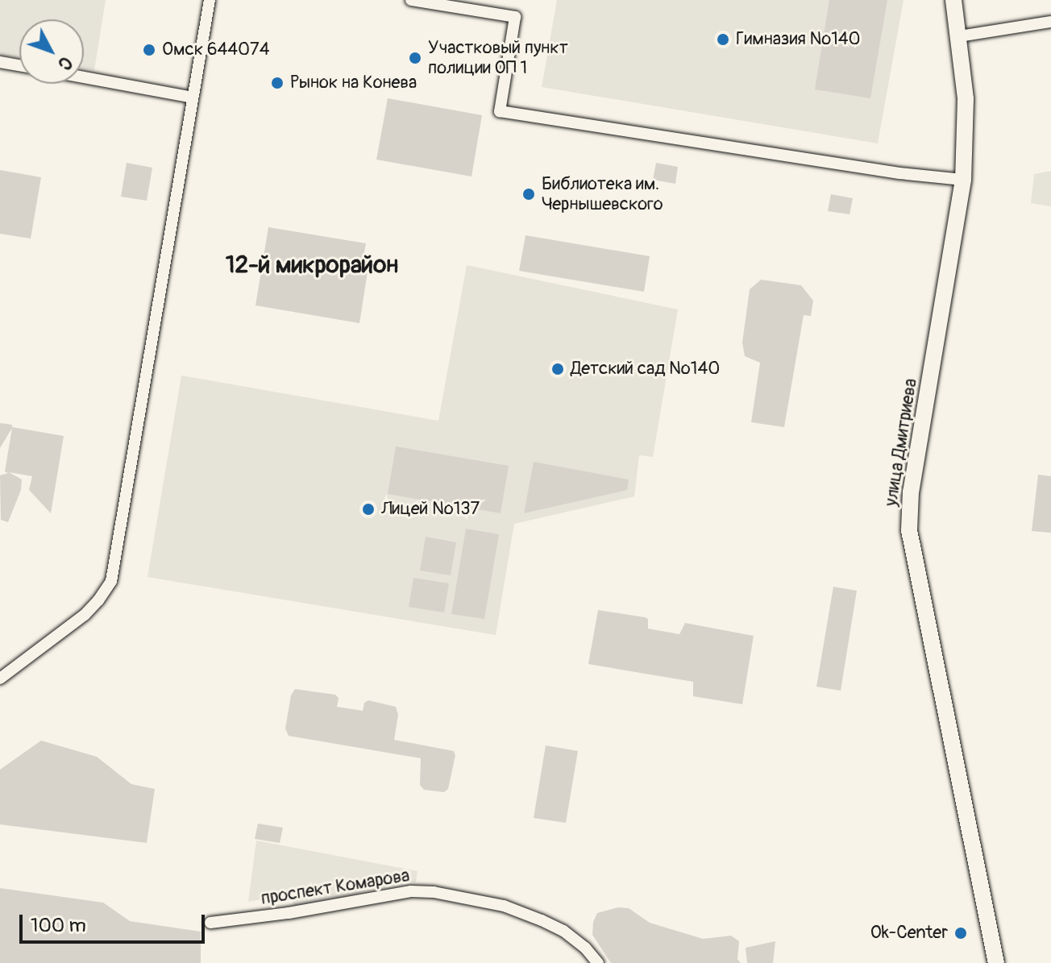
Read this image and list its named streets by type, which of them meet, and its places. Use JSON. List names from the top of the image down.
{
  "streets": {
    "main road": ["улица Дмитриева"],
    "street": ["проспект Комарова"]
  },
  "districts": ["12-й микрорайон"],
  "places": [
    "Гимназия №140",
    "Омск 644074",
    "Участковый пункт полиции ОП 1",
    "Рынок на Конева",
    "Библиотека им. Чернышевского",
    "Детский сад №140",
    "Лицей №137",
    "Ok-Center"
  ],
  "scale_bar": "100 m",
  "north": "bottom right"
}
